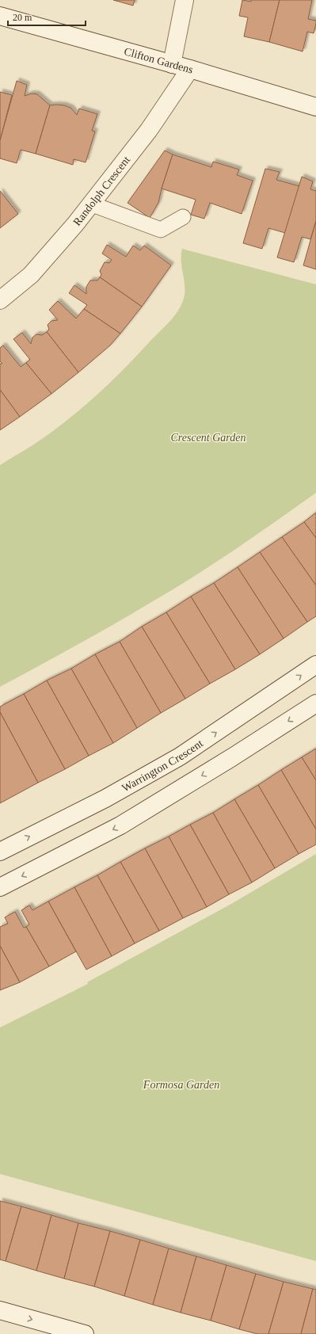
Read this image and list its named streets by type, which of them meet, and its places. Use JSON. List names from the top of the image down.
{
  "streets": {
    "street": ["Clifton Gardens", "Randolph Crescent", "Warrington Crescent"]
  },
  "crossings": [
    ["Clifton Gardens", "Randolph Crescent"]
  ],
  "parks": ["Crescent Garden", "Formosa Garden"],
  "scale_bar": "20 m"
}
